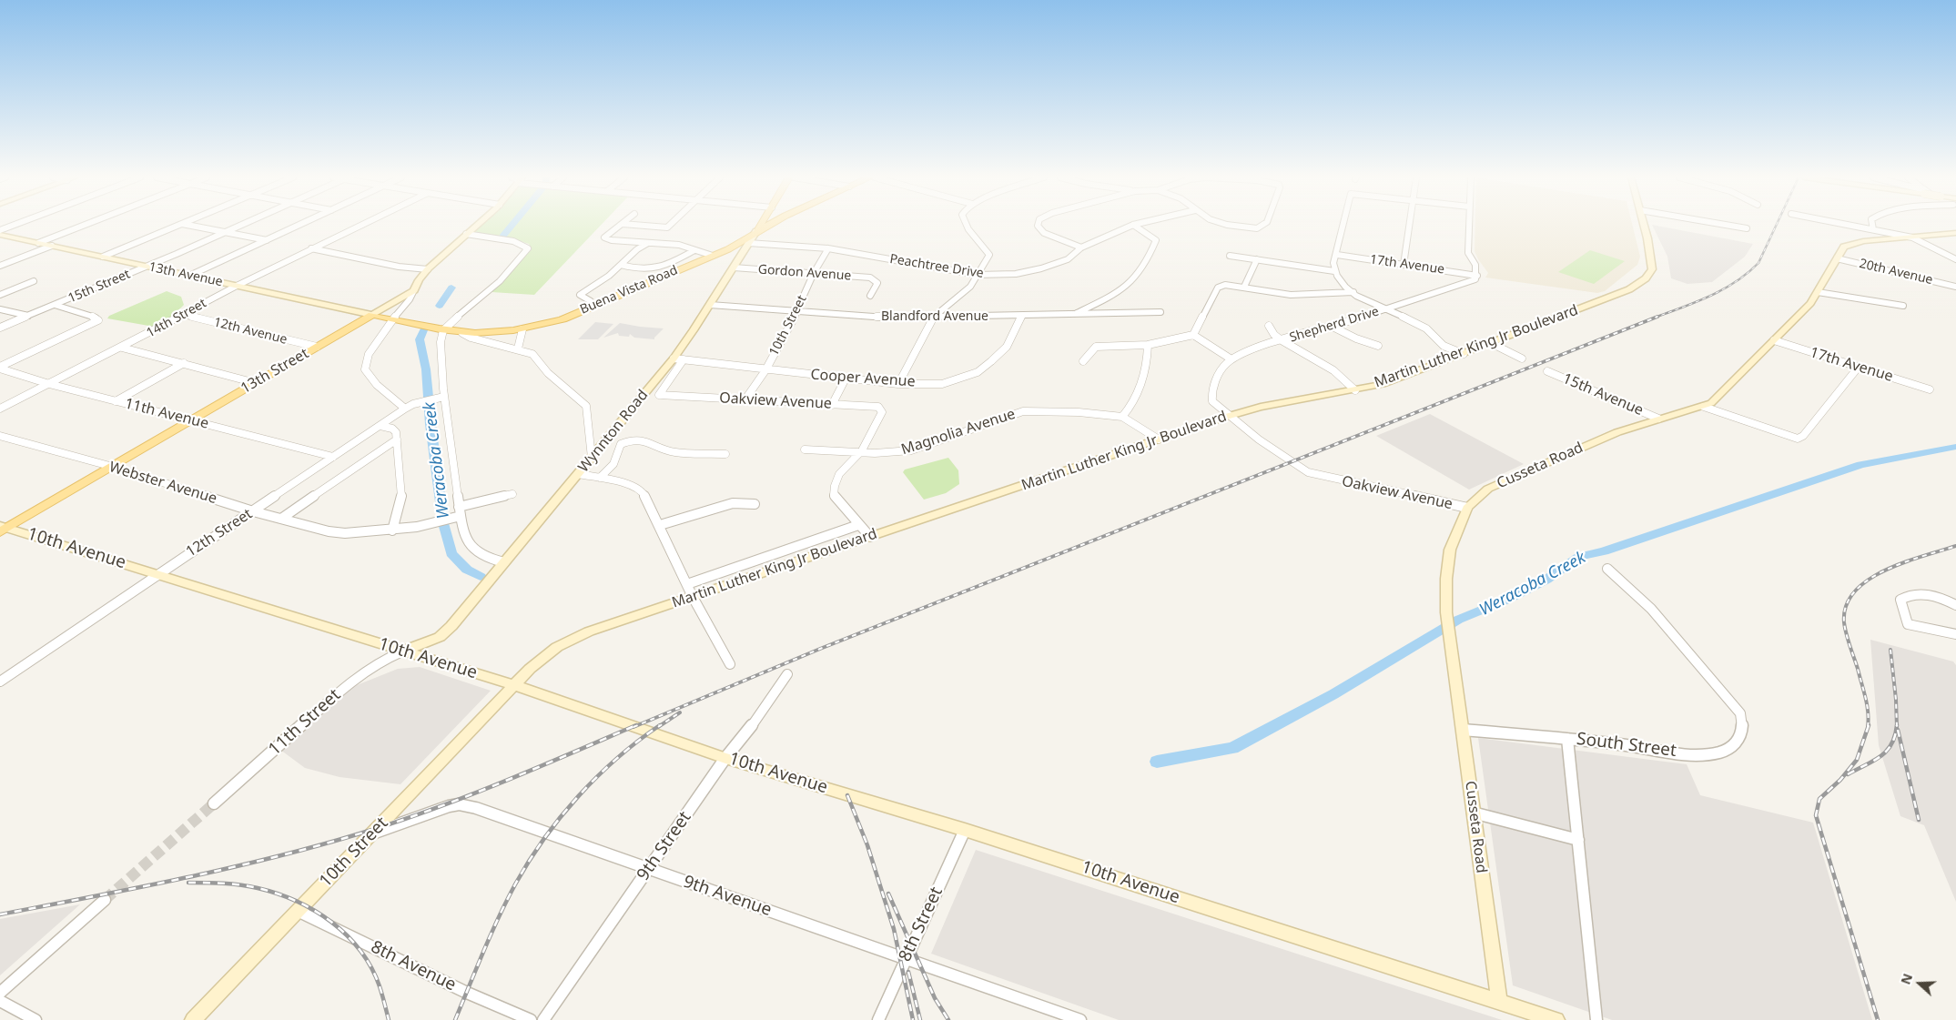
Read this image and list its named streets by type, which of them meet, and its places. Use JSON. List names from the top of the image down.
{
  "streets": {
    "main road": [
      "13th Avenue",
      "Buena Vista Road",
      "10th Street",
      "Martin Luther King Jr Boulevard",
      "13th Street",
      "Wynnton Road",
      "Cusseta Road",
      "10th Avenue"
    ],
    "street": [
      "17th Avenue",
      "Peachtree Drive",
      "20th Avenue",
      "Gordon Avenue",
      "15th Street",
      "Blandford Avenue",
      "14th Street",
      "Shepherd Drive",
      "12th Avenue",
      "Cooper Avenue",
      "15th Avenue",
      "Oakview Avenue",
      "11th Avenue",
      "Magnolia Avenue",
      "Webster Avenue",
      "12th Street",
      "11th Street",
      "South Street",
      "9th Street",
      "9th Avenue",
      "8th Street",
      "8th Avenue"
    ]
  },
  "crossings": [
    ["17th Avenue", "Shepherd Drive"],
    ["17th Avenue", "Cusseta Road"],
    ["Peachtree Drive", "10th Street"],
    ["Peachtree Drive", "Wynnton Road"],
    ["20th Avenue", "Cusseta Road"],
    ["Gordon Avenue", "10th Street"],
    ["Gordon Avenue", "Wynnton Road"],
    ["13th Avenue", "15th Street"],
    ["13th Avenue", "Buena Vista Road"],
    ["13th Avenue", "14th Street"],
    ["13th Avenue", "13th Street"],
    ["Buena Vista Road", "13th Street"],
    ["Buena Vista Road", "Wynnton Road"],
    ["Blandford Avenue", "10th Street"],
    ["Blandford Avenue", "Cooper Avenue"],
    ["Blandford Avenue", "Wynnton Road"],
    ["14th Street", "12th Avenue"],
    ["14th Street", "11th Avenue"],
    ["10th Street", "Martin Luther King Jr Boulevard"],
    ["10th Street", "Cooper Avenue"],
    ["10th Street", "Oakview Avenue"],
    ["10th Street", "10th Avenue"],
    ["10th Street", "9th Avenue"],
    ["10th Street", "8th Avenue"],
    ["12th Avenue", "13th Street"],
    ["Martin Luther King Jr Boulevard", "Oakview Avenue"],
    ["Martin Luther King Jr Boulevard", "Magnolia Avenue"],
    ["Martin Luther King Jr Boulevard", "10th Avenue"],
    ["13th Street", "11th Avenue"],
    ["13th Street", "Webster Avenue"],
    ["13th Street", "10th Avenue"],
    ["Cooper Avenue", "Wynnton Road"],
    ["15th Avenue", "Cusseta Road"],
    ["Oakview Avenue", "Wynnton Road"],
    ["Oakview Avenue", "Magnolia Avenue"],
    ["Oakview Avenue", "Cusseta Road"],
    ["11th Avenue", "12th Street"],
    ["Wynnton Road", "10th Avenue"],
    ["Wynnton Road", "11th Street"],
    ["Cusseta Road", "10th Avenue"],
    ["Webster Avenue", "12th Street"],
    ["12th Street", "10th Avenue"],
    ["10th Avenue", "11th Street"],
    ["10th Avenue", "9th Street"],
    ["10th Avenue", "8th Street"],
    ["9th Street", "9th Avenue"],
    ["9th Avenue", "8th Street"]
  ],
  "water": ["Weracoba Creek"],
  "north": "left"
}
